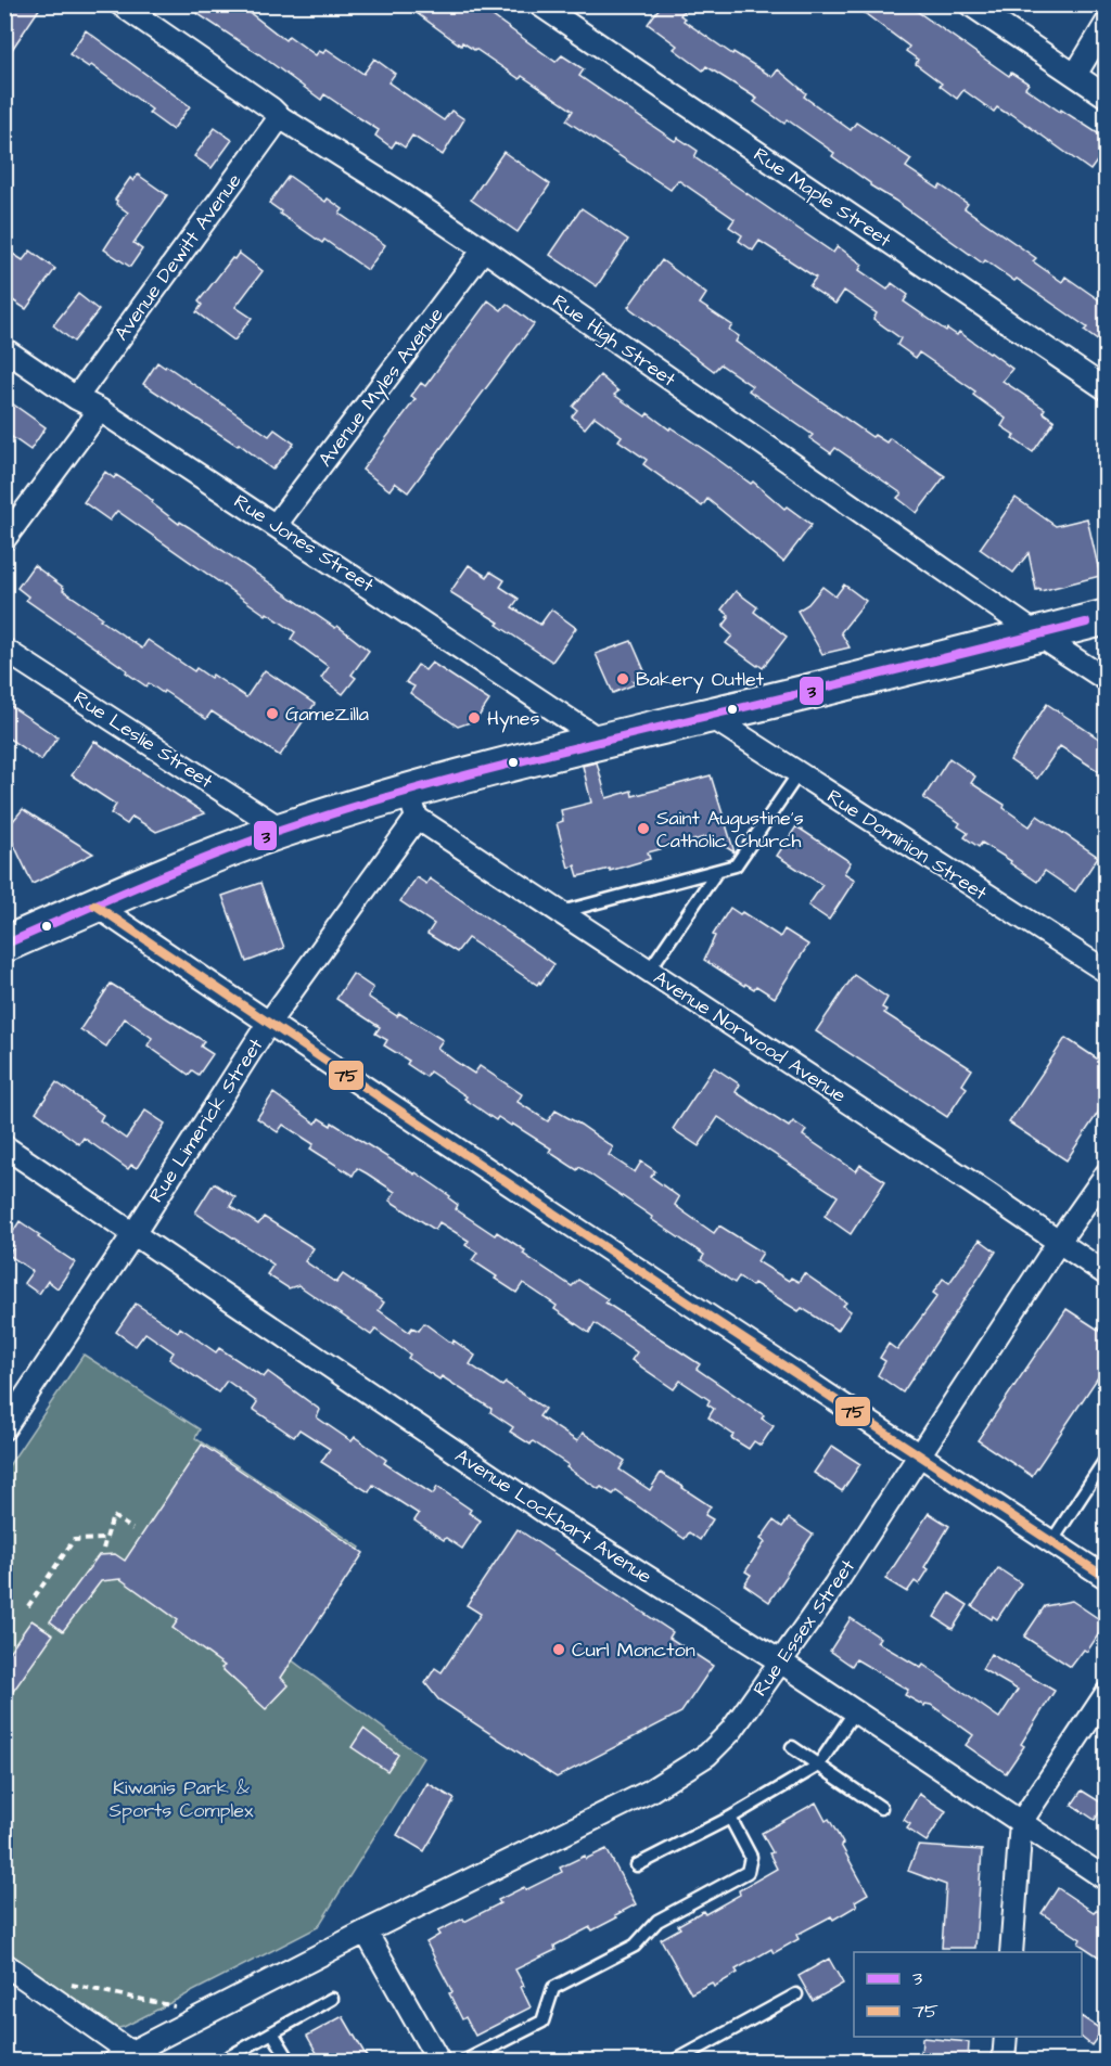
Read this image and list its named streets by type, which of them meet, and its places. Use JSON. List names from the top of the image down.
{
  "streets": {
    "street": [
      "Rue Maple Street",
      "Avenue Dewitt Avenue",
      "Rue High Street",
      "Avenue Myles Avenue",
      "Rue Jones Street",
      "Rue Leslie Street",
      "Rue Dominion Street",
      "Avenue Norwood Avenue",
      "Rue Limerick Street",
      "Avenue Lockhart Avenue",
      "Rue Essex Street"
    ]
  },
  "crossings": [
    ["Avenue Dewitt Avenue", "Rue High Street"],
    ["Avenue Dewitt Avenue", "Rue Jones Street"],
    ["Rue High Street", "Avenue Myles Avenue"],
    ["Avenue Myles Avenue", "Rue Jones Street"],
    ["Avenue Norwood Avenue", "Rue Limerick Street"],
    ["Avenue Norwood Avenue", "Rue Essex Street"],
    ["Rue Limerick Street", "Avenue Lockhart Avenue"],
    ["Avenue Lockhart Avenue", "Rue Essex Street"]
  ],
  "parks": ["Kiwanis Park & Sports Complex"],
  "places": [
    "Bakery Outlet",
    "GameZilla",
    "Hynes",
    "Saint Augustine's Catholic Church",
    "Curl Moncton"
  ],
  "lines": ["transit line 3", "transit line 75"],
  "legend": ["3", "75"]
}
